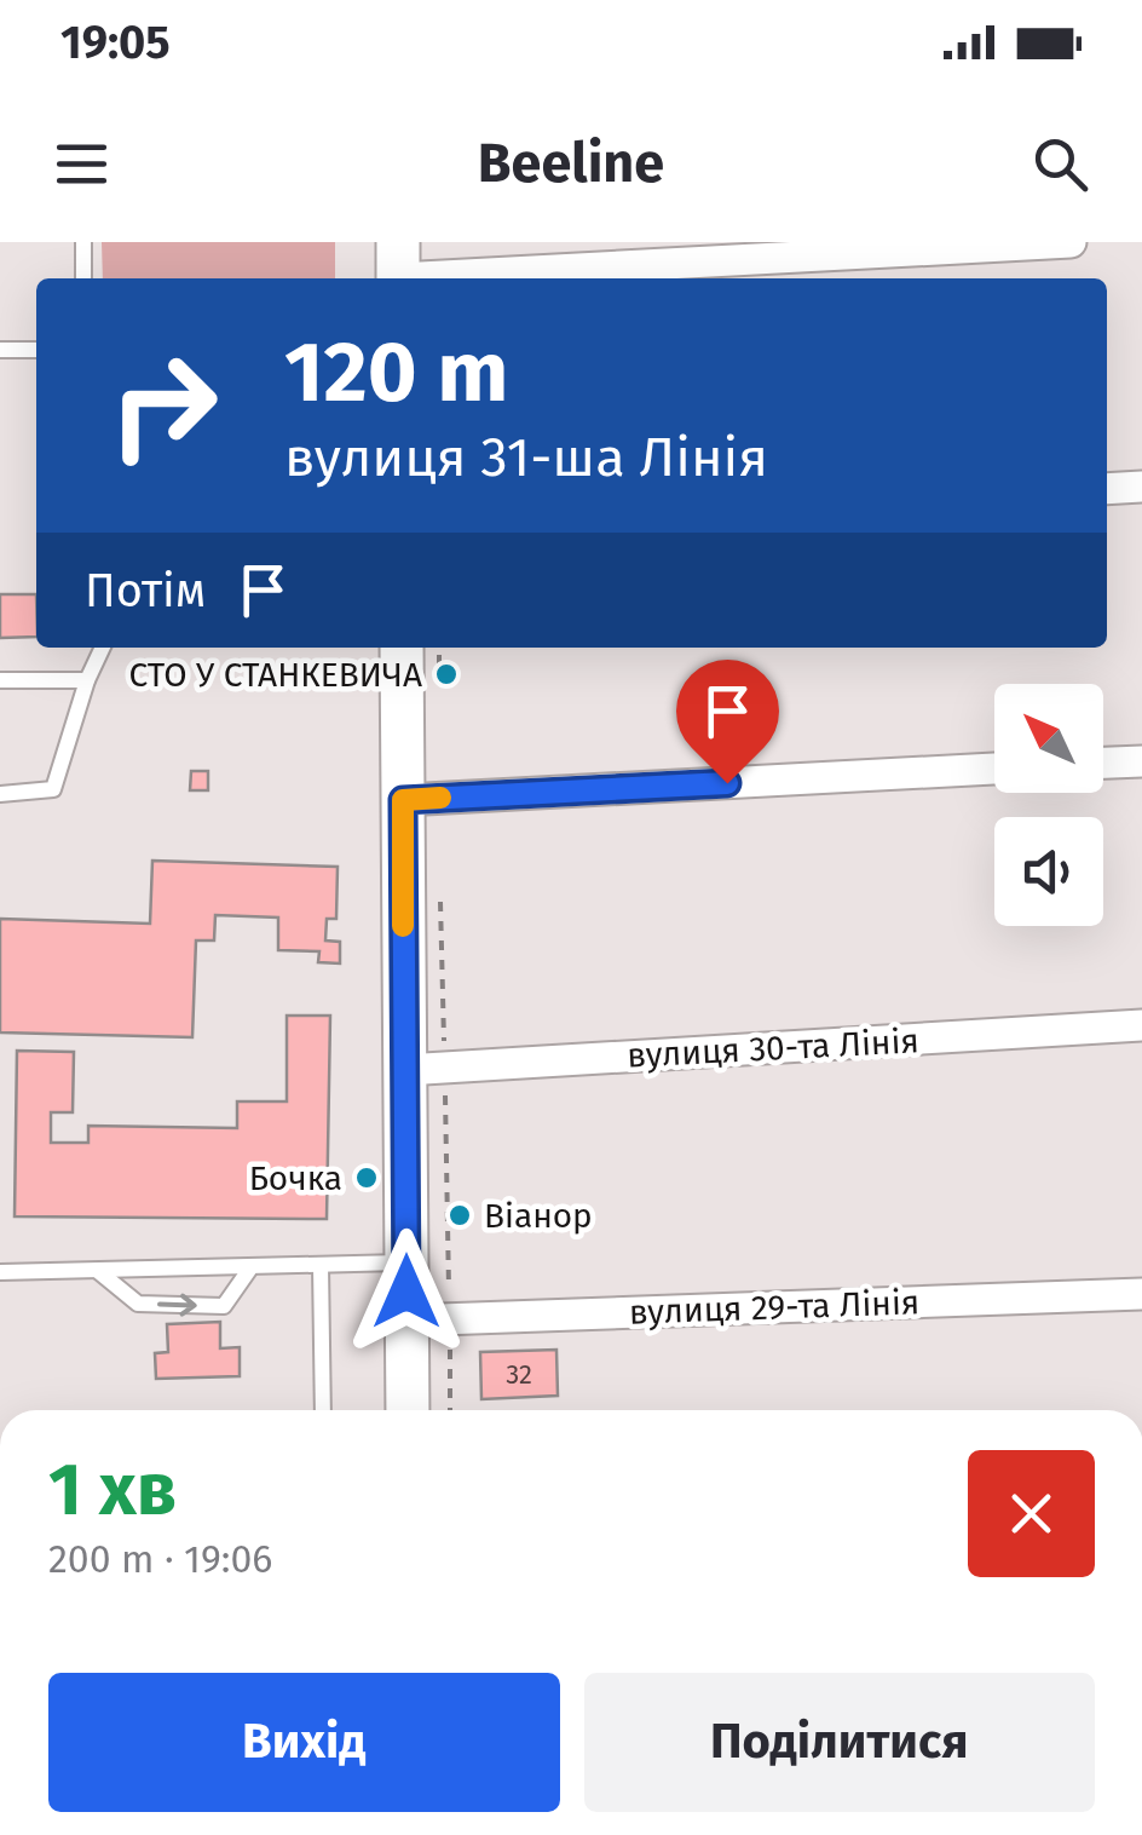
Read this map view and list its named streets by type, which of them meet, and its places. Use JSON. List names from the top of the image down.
{
  "streets": {
    "street": ["вулиця 30-та Лінія", "вулиця 29-та Лінія"]
  },
  "places": ["СТО У СТАНКЕВИЧА", "Бочка", "Віанор"],
  "house_numbers": ["32"],
  "north": "top left",
  "page": {
    "status": "19:05",
    "header": "Beeline",
    "turn": ["120 m", "вулиця 31-ша Лінія"],
    "then": "Потім",
    "heading": ["1 хв", "200 m · 19:06"],
    "buttons": ["Вихід", "Поділитися"]
  }
}
